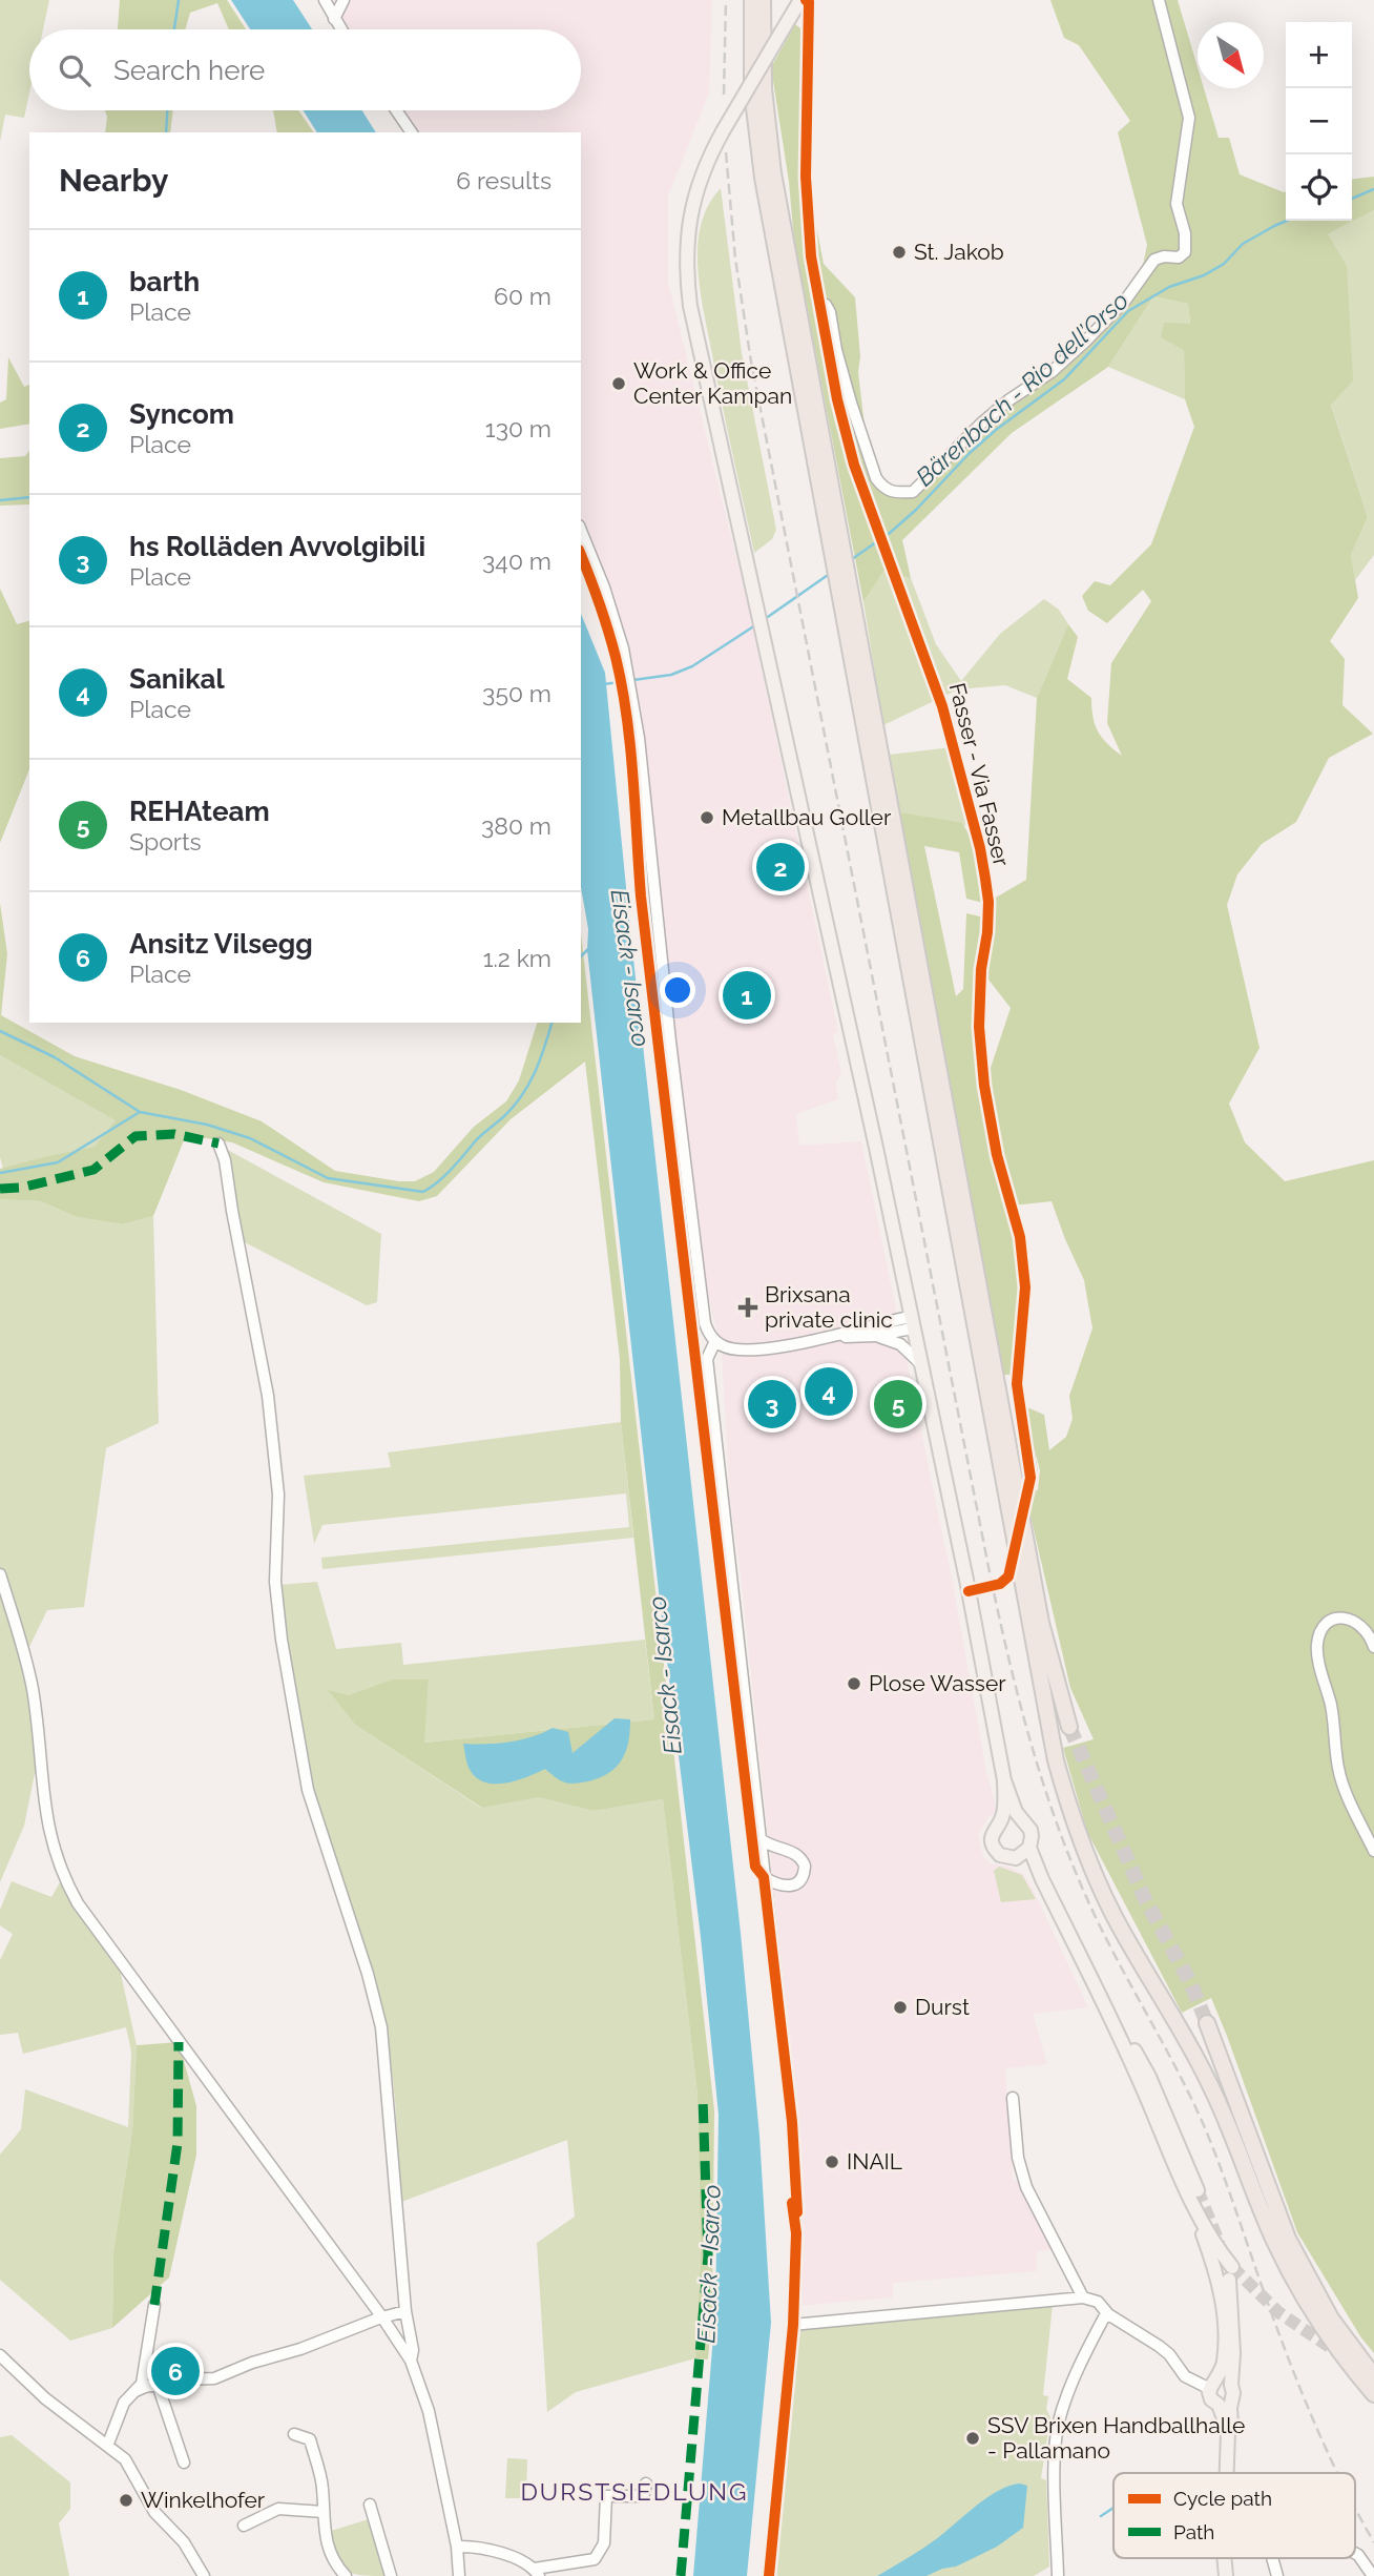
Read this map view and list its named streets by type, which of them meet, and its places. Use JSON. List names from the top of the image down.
{
  "streets": {
    "street": ["Fasser - Via Fasser"]
  },
  "districts": ["DURSTSIEDLUNG"],
  "water": ["Bärenbach - Rio dell’Orso", "Eisack - Isarco"],
  "places": {
    "other": [
      "St. Jakob",
      "Work & Office Center Kampan",
      "Metallbau Goller",
      "Plose Wasser",
      "Durst",
      "INAIL",
      "SSV Brixen Handballhalle - Pallamano",
      "Winkelhofer"
    ],
    "health": ["Brixsana private clinic"]
  },
  "legend": ["Cycle path", "Path"],
  "north": "bottom right",
  "page": {
    "map_buttons": ["+", "−"],
    "search": "Search here",
    "heading": ["Nearby", "6 results"],
    "list": [
      {
        "mark": "1",
        "name": "barth",
        "note": "Place",
        "value": "60 m"
      },
      {
        "mark": "2",
        "name": "Syncom",
        "note": "Place",
        "value": "130 m"
      },
      {
        "mark": "3",
        "name": "hs Rolläden Avvolgibili",
        "note": "Place",
        "value": "340 m"
      },
      {
        "mark": "4",
        "name": "Sanikal",
        "note": "Place",
        "value": "350 m"
      },
      {
        "mark": "5",
        "name": "REHAteam",
        "note": "Sports",
        "value": "380 m"
      },
      {
        "mark": "6",
        "name": "Ansitz Vilsegg",
        "note": "Place",
        "value": "1.2 km"
      }
    ],
    "pins": [
      "2",
      "1",
      "4",
      "3",
      "5",
      "6"
    ]
  }
}
